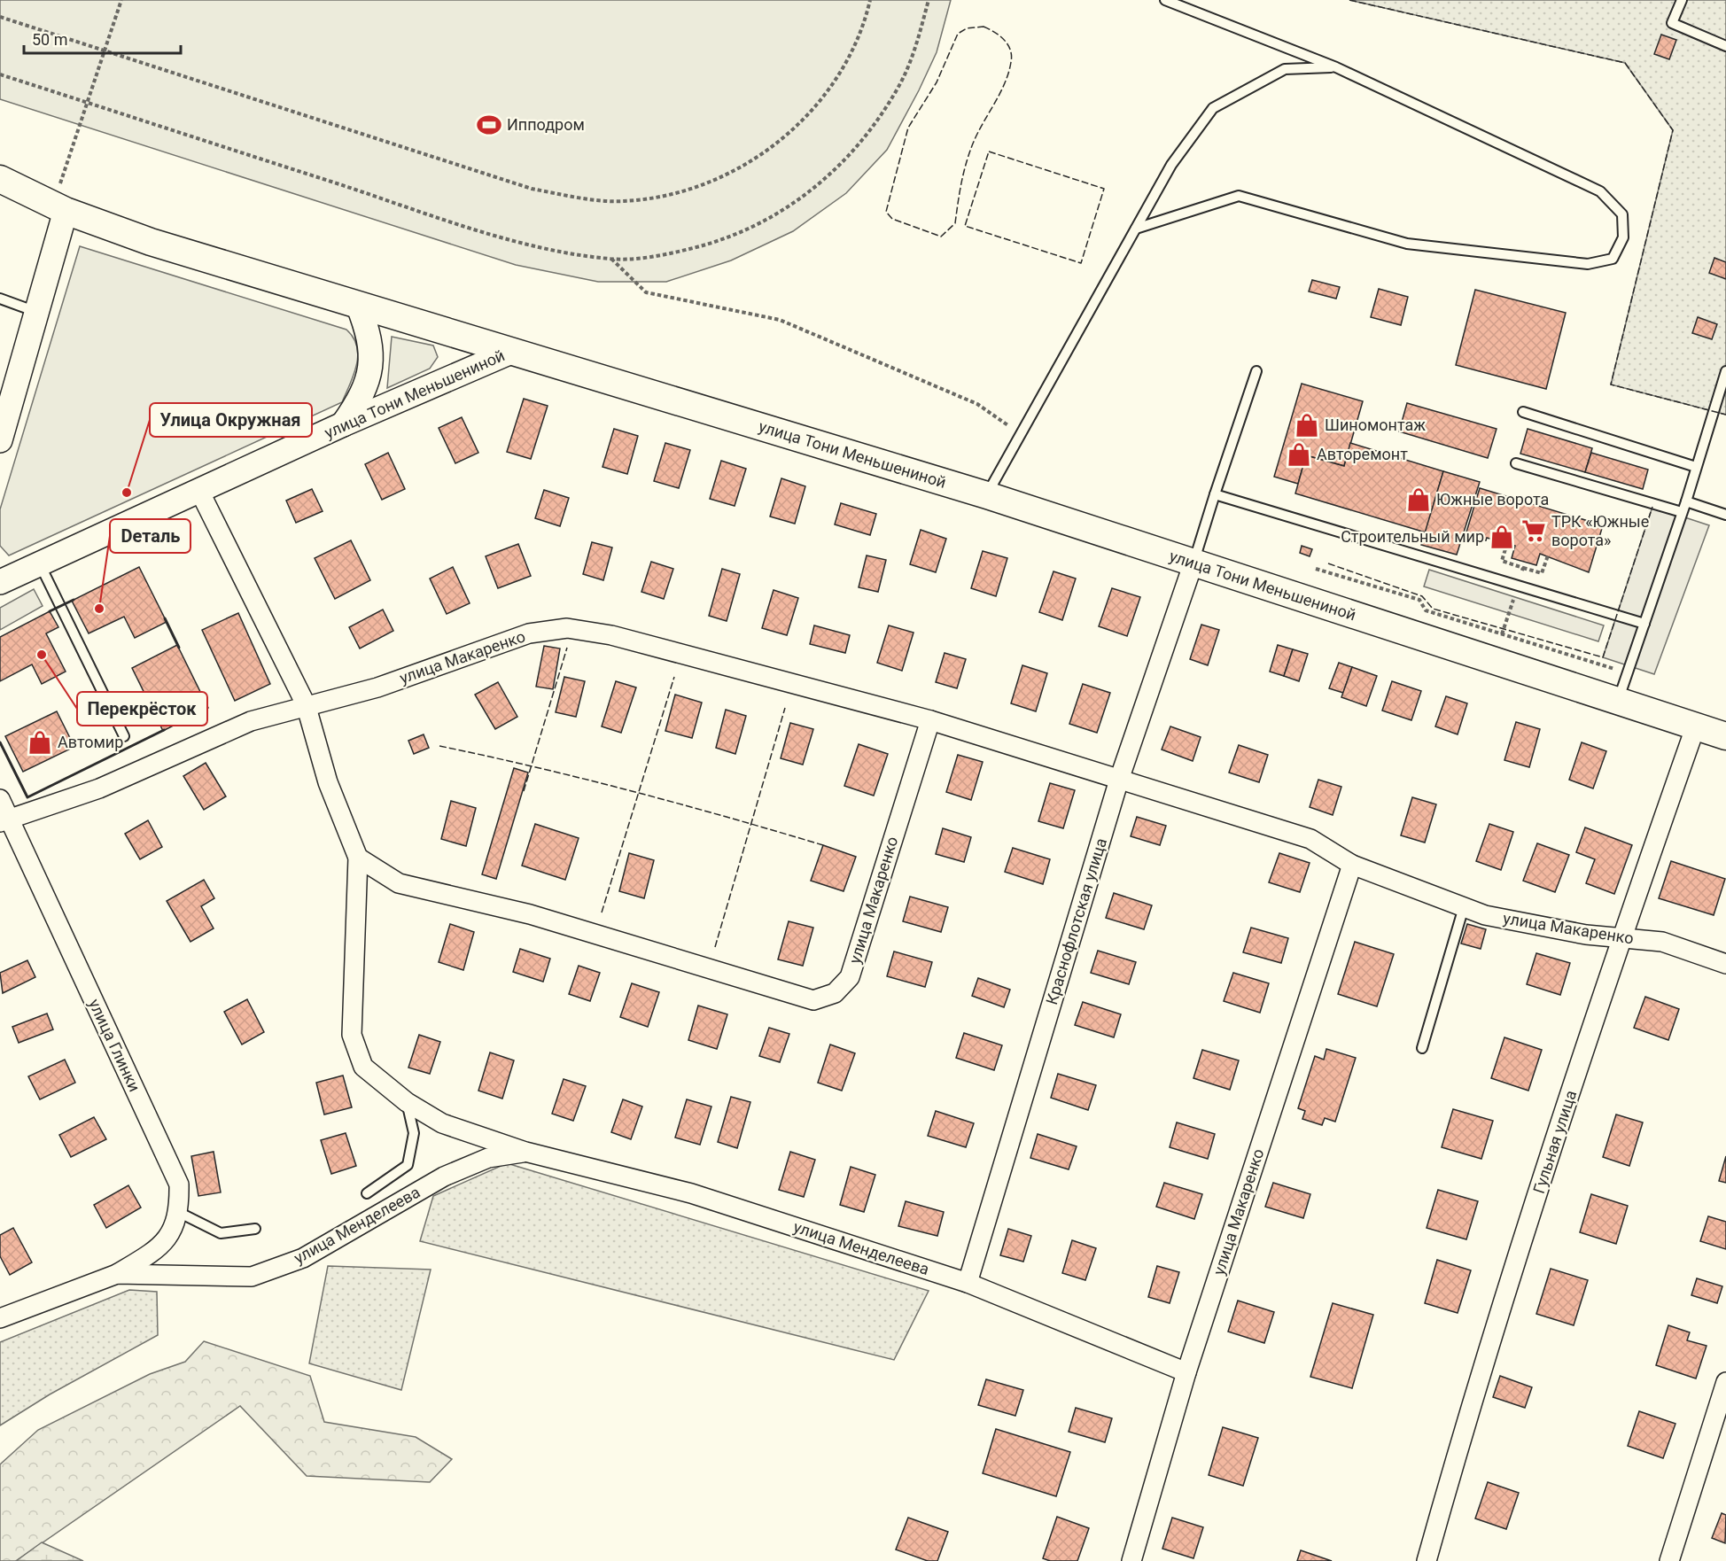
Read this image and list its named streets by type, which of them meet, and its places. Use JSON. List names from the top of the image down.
{
  "streets": {
    "main road": ["улица Тони Меньшениной"],
    "street": [
      "улица Макаренко",
      "Краснофлотская улица",
      "улица Глинки",
      "Гульная улица",
      "улица Менделеева"
    ]
  },
  "crossings": [
    ["улица Тони Меньшениной", "Краснофлотская улица"],
    ["улица Тони Меньшениной", "Гульная улица"],
    ["улица Макаренко", "Краснофлотская улица"],
    ["улица Макаренко", "улица Глинки"],
    ["улица Макаренко", "Гульная улица"],
    ["улица Макаренко", "улица Менделеева"],
    ["Краснофлотская улица", "улица Менделеева"],
    ["улица Глинки", "улица Менделеева"]
  ],
  "places": {
    "sports": ["Ипподром"],
    "shop": [
      "Шиномонтаж",
      "Авторемонт",
      "Южные ворота",
      "Строительный мир",
      "Автомир"
    ],
    "other": ["Улица Окружная", "Dеталь", "Перекрёсток"],
    "supermarket": ["ТРК «Южные ворота»"]
  },
  "scale_bar": "50 m"
}
